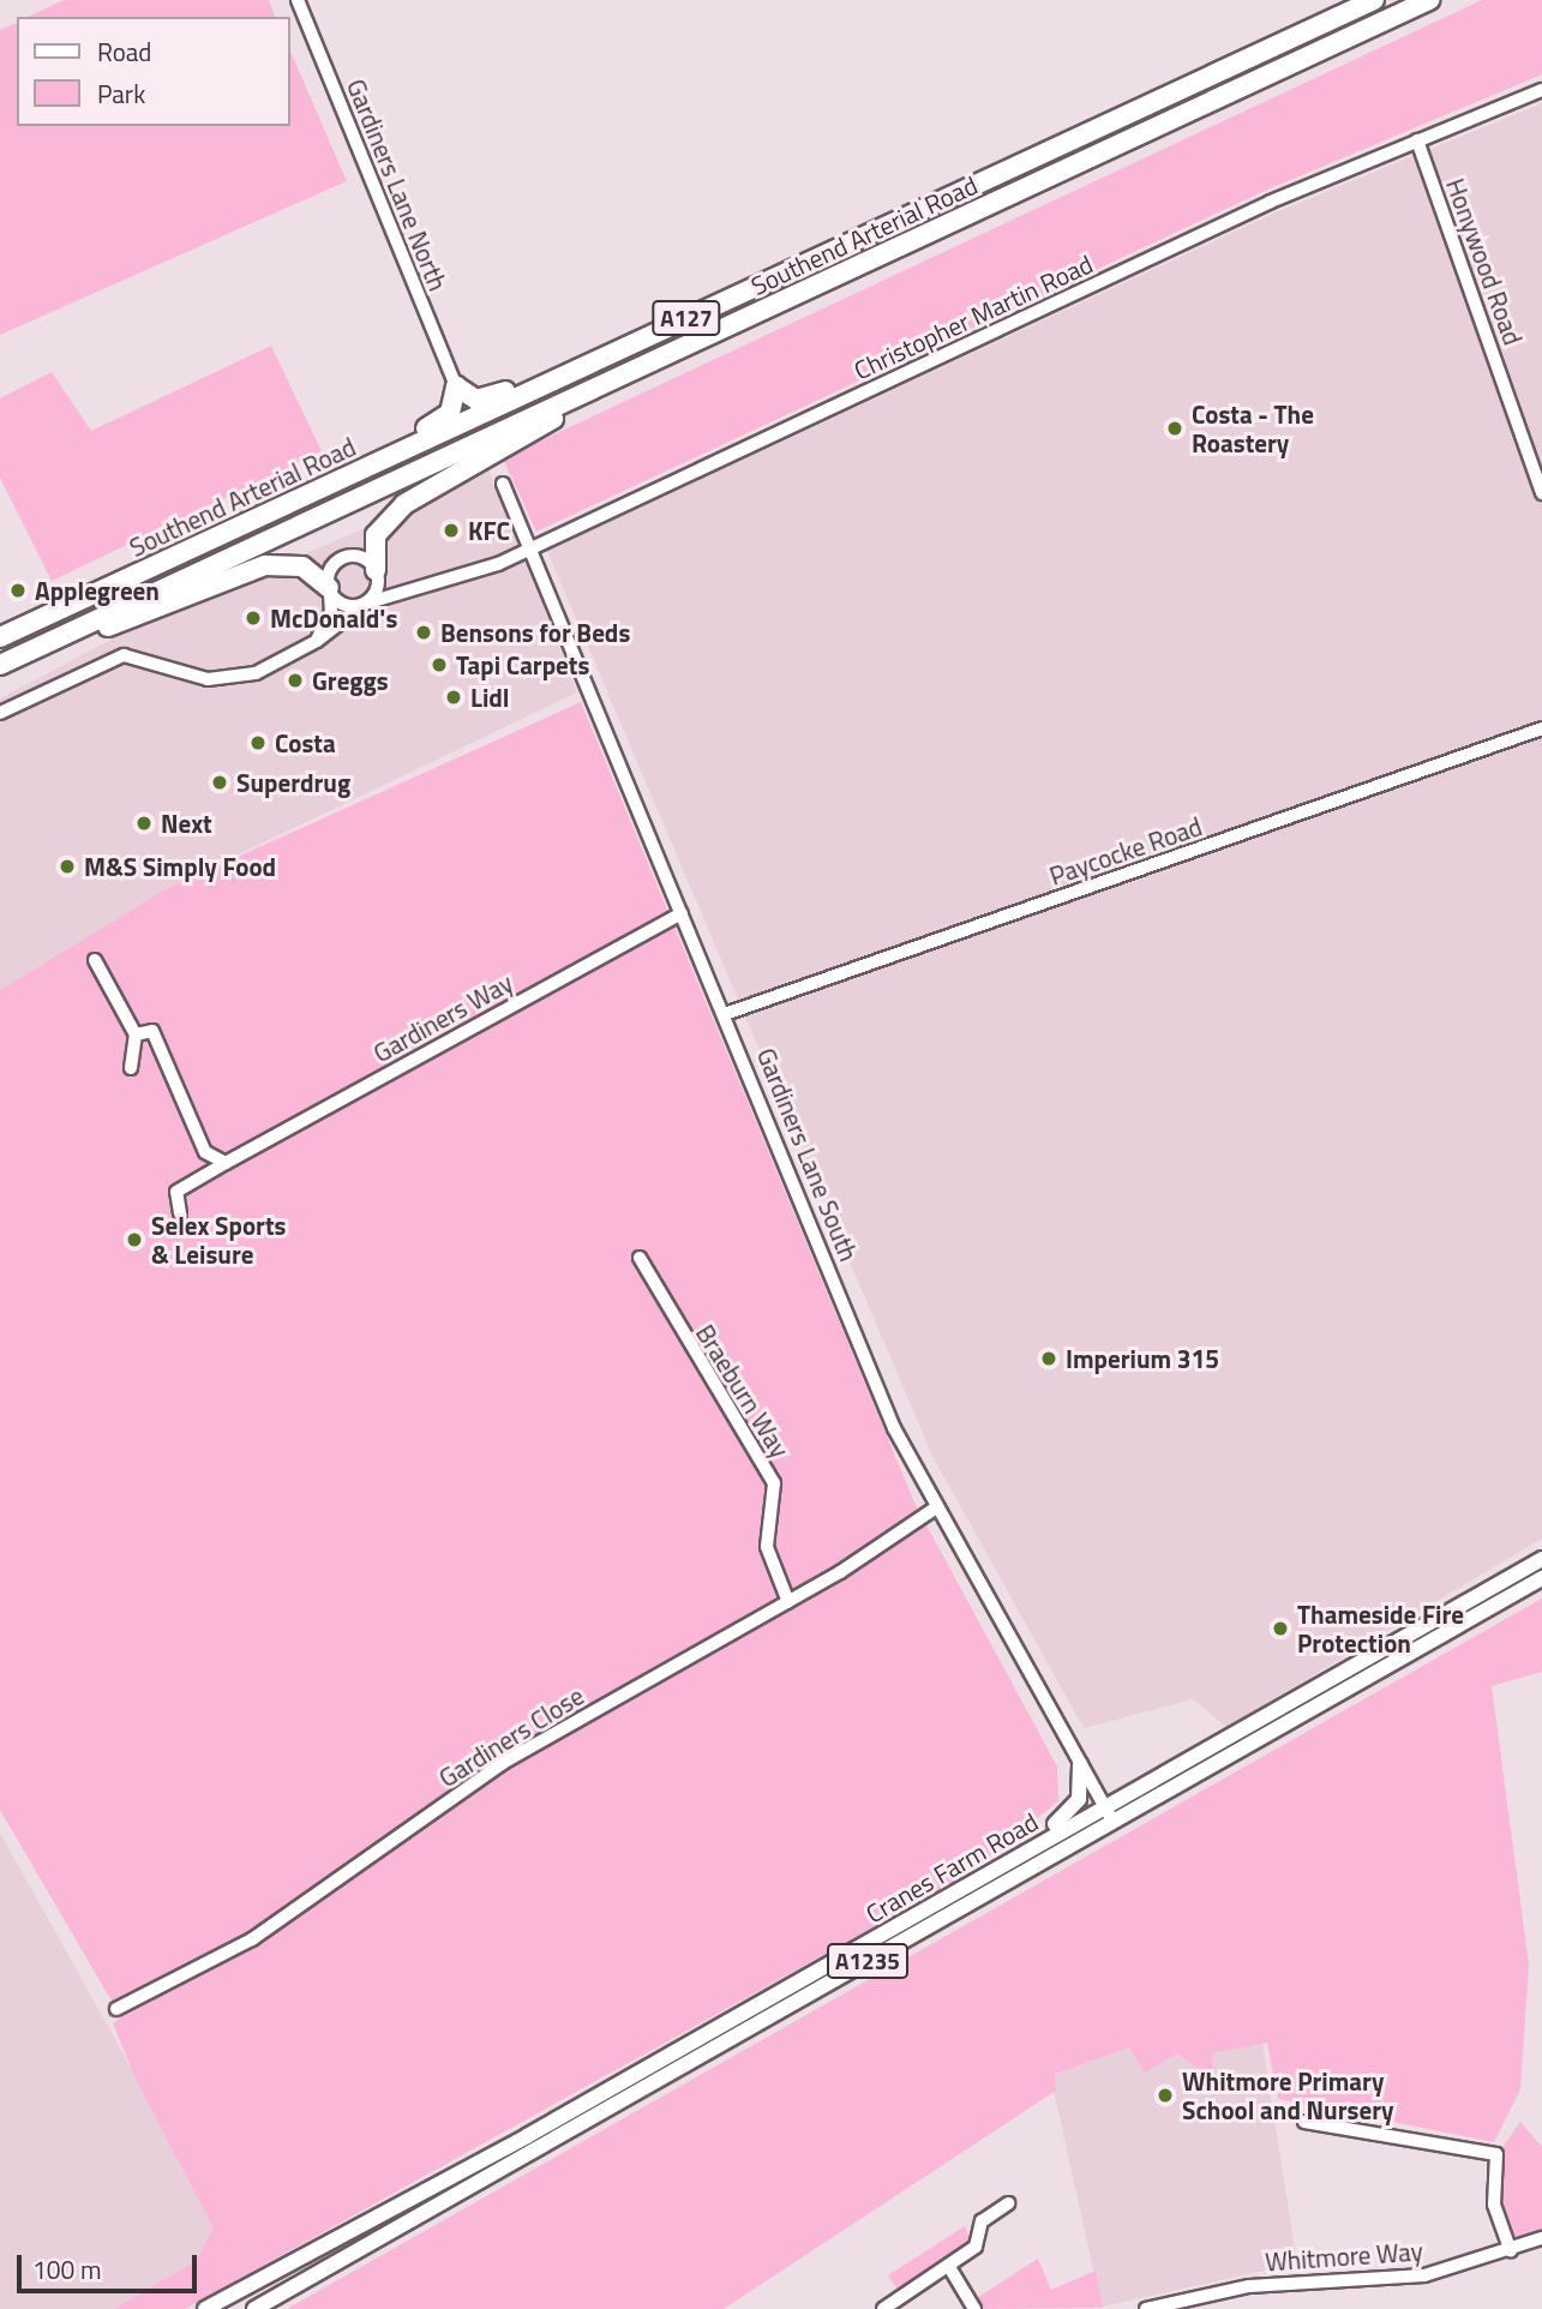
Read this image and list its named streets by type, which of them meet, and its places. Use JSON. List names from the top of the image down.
{
  "streets": {
    "highway": ["Southend Arterial Road", "A127"],
    "main road": ["Cranes Farm Road", "A1235"],
    "street": [
      "Gardiners Lane North",
      "Honywood Road",
      "Christopher Martin Road",
      "Paycocke Road",
      "Gardiners Way",
      "Gardiners Lane South",
      "Braeburn Way",
      "Gardiners Close",
      "Whitmore Way"
    ]
  },
  "crossings": [
    ["Gardiners Lane North", "A127"],
    ["Southend Arterial Road", "A127"],
    ["Honywood Road", "Christopher Martin Road"],
    ["Christopher Martin Road", "A127"],
    ["Christopher Martin Road", "Gardiners Lane South"],
    ["Paycocke Road", "Gardiners Lane South"],
    ["Gardiners Way", "Gardiners Lane South"],
    ["Gardiners Lane South", "Gardiners Close"],
    ["Gardiners Lane South", "Cranes Farm Road"],
    ["Gardiners Lane South", "A1235"],
    ["Braeburn Way", "Gardiners Close"],
    ["Cranes Farm Road", "A1235"]
  ],
  "places": [
    "Costa - The Roastery",
    "KFC",
    "Applegreen",
    "McDonald's",
    "Bensons for Beds",
    "Tapi Carpets",
    "Greggs",
    "Lidl",
    "Costa",
    "Superdrug",
    "Next",
    "M&S Simply Food",
    "Selex Sports & Leisure",
    "Imperium 315",
    "Thameside Fire Protection",
    "Whitmore Primary School and Nursery"
  ],
  "legend": ["Road", "Park"],
  "scale_bar": "100 m"
}
